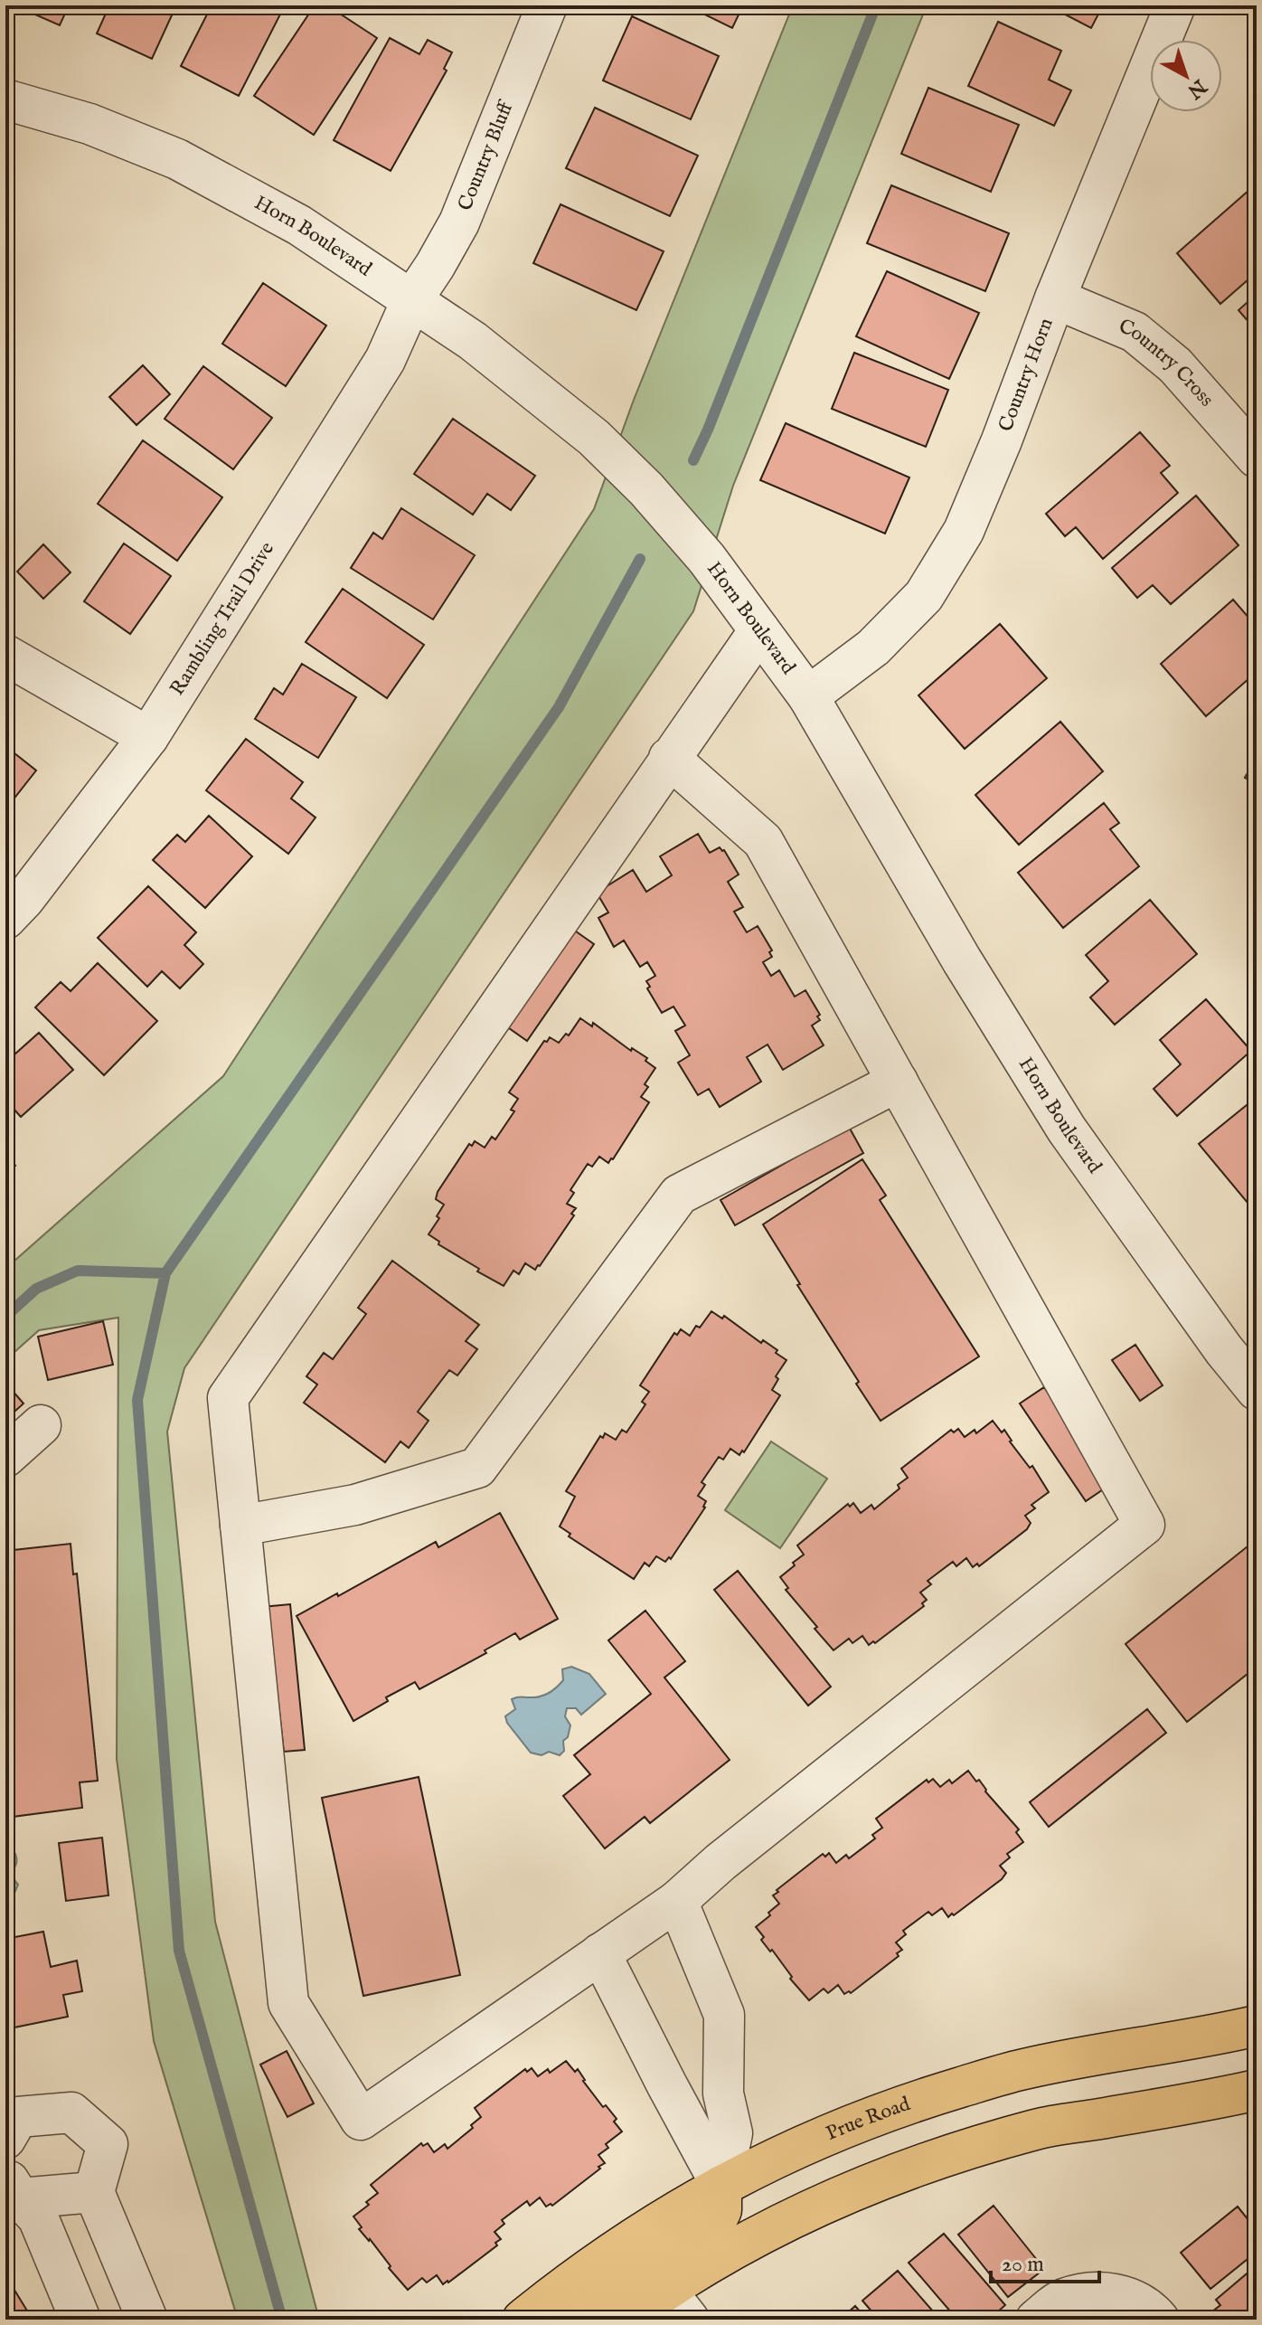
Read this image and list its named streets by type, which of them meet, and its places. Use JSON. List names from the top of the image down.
{
  "streets": {
    "main road": ["Prue Road"],
    "street": [
      "Country Bluff",
      "Horn Boulevard",
      "Country Cross",
      "Country Horn",
      "Rambling Trail Drive"
    ]
  },
  "crossings": [
    ["Country Bluff", "Horn Boulevard"],
    ["Country Bluff", "Rambling Trail Drive"],
    ["Horn Boulevard", "Country Horn"],
    ["Horn Boulevard", "Rambling Trail Drive"],
    ["Country Cross", "Country Horn"]
  ],
  "scale_bar": "20 m",
  "north": "bottom right"
}
